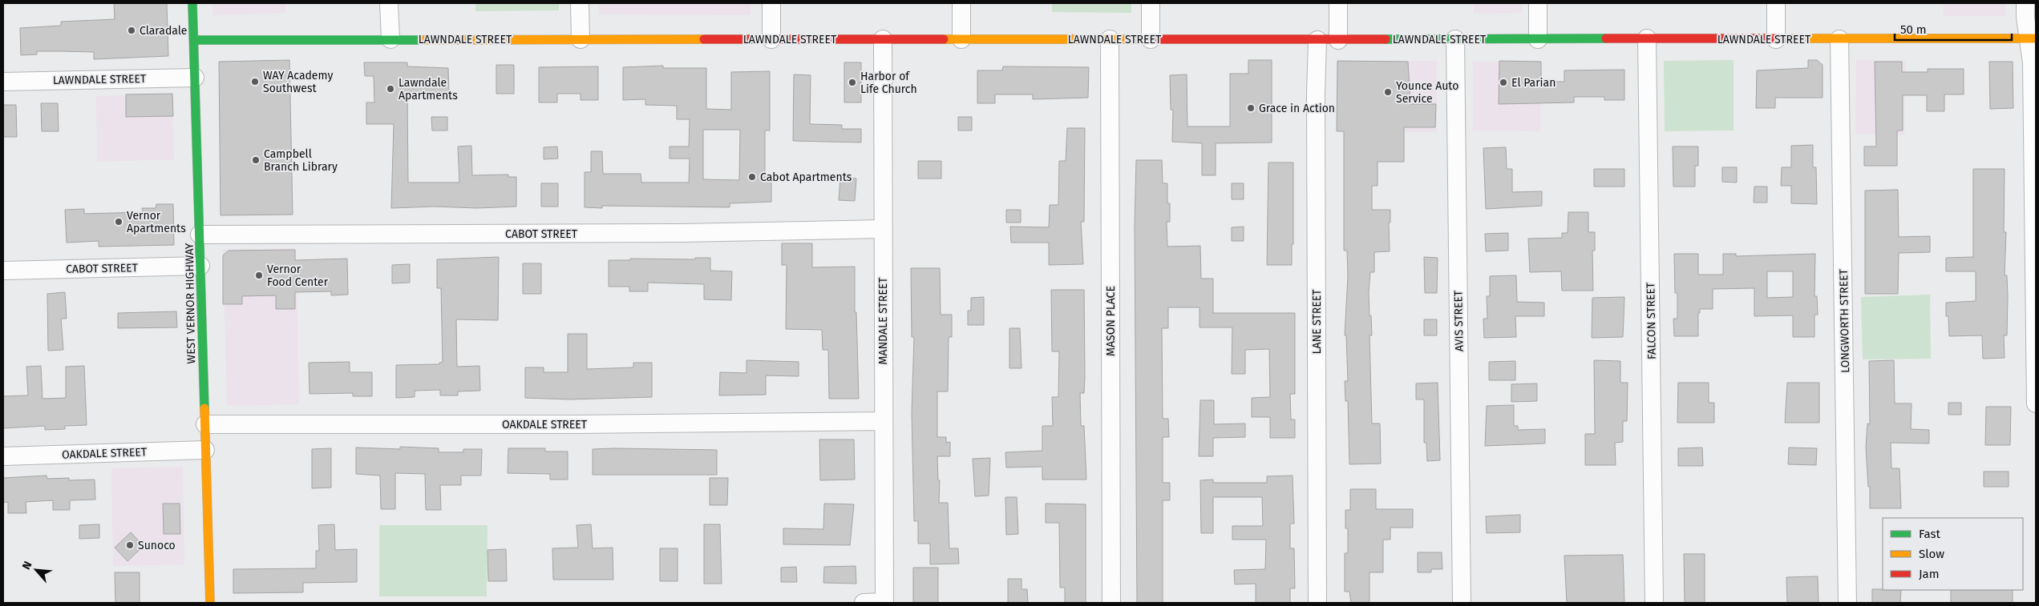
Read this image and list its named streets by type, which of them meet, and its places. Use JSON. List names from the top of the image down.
{
  "streets": {
    "street": [
      "LAWNDALE STREET",
      "CABOT STREET",
      "WEST VERNOR HIGHWAY",
      "MANDALE STREET",
      "MASON PLACE",
      "AVIS STREET",
      "FALCON STREET",
      "LONGWORTH STREET",
      "LANE STREET",
      "OAKDALE STREET"
    ]
  },
  "crossings": [
    ["LAWNDALE STREET", "WEST VERNOR HIGHWAY"],
    ["LAWNDALE STREET", "MANDALE STREET"],
    ["LAWNDALE STREET", "MASON PLACE"],
    ["LAWNDALE STREET", "AVIS STREET"],
    ["LAWNDALE STREET", "FALCON STREET"],
    ["LAWNDALE STREET", "LONGWORTH STREET"],
    ["LAWNDALE STREET", "LANE STREET"],
    ["CABOT STREET", "WEST VERNOR HIGHWAY"],
    ["CABOT STREET", "MANDALE STREET"],
    ["WEST VERNOR HIGHWAY", "OAKDALE STREET"],
    ["MANDALE STREET", "OAKDALE STREET"]
  ],
  "places": [
    "Claradale",
    "WAY Academy Southwest",
    "Harbor of Life Church",
    "El Parian",
    "Lawndale Apartments",
    "Younce Auto Service",
    "Grace in Action",
    "Campbell Branch Library",
    "Cabot Apartments",
    "Vernor Apartments",
    "Vernor Food Center",
    "Sunoco"
  ],
  "legend": ["Fast", "Slow", "Jam"],
  "scale_bar": "50 m",
  "north": "top left"
}
